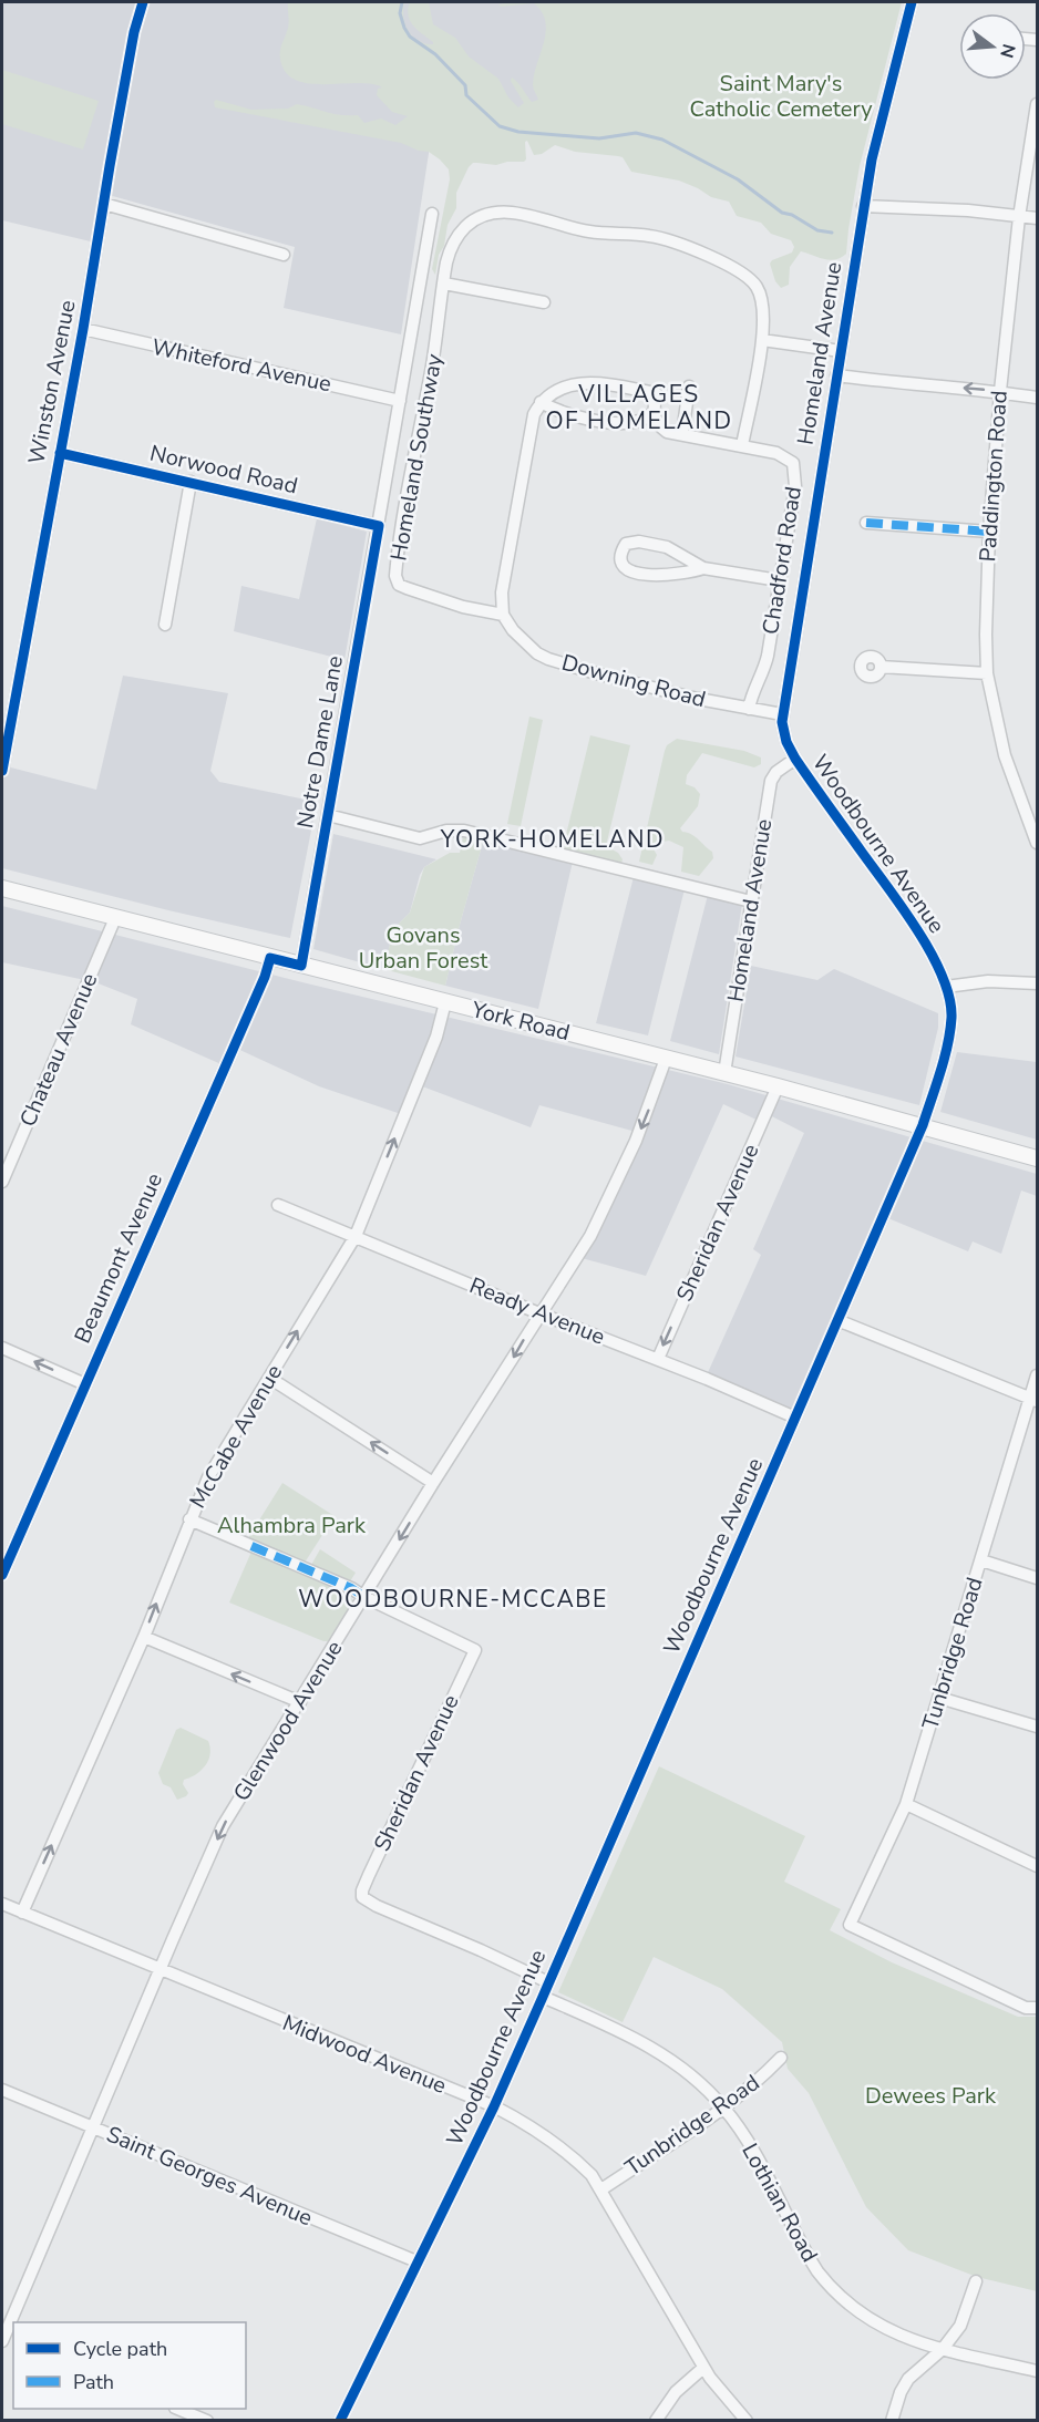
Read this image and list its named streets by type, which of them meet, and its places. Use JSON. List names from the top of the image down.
{
  "streets": {
    "main road": ["York Road"],
    "street": [
      "Homeland Avenue",
      "Whiteford Avenue",
      "Winston Avenue",
      "Homeland Southway",
      "Norwood Road",
      "Paddington Road",
      "Chadford Road",
      "Downing Road",
      "Notre Dame Lane",
      "Woodbourne Avenue",
      "Chateau Avenue",
      "Sheridan Avenue",
      "Beaumont Avenue",
      "Ready Avenue",
      "McCabe Avenue",
      "Tunbridge Road",
      "Glenwood Avenue",
      "Midwood Avenue",
      "Saint Georges Avenue",
      "Lothian Road"
    ]
  },
  "crossings": [
    ["Homeland Avenue", "Downing Road"],
    ["Homeland Avenue", "Woodbourne Avenue"],
    ["Homeland Avenue", "York Road"],
    ["Whiteford Avenue", "Winston Avenue"],
    ["Whiteford Avenue", "Notre Dame Lane"],
    ["Winston Avenue", "Norwood Road"],
    ["Homeland Southway", "Chadford Road"],
    ["Homeland Southway", "Downing Road"],
    ["Norwood Road", "Notre Dame Lane"],
    ["Chadford Road", "Downing Road"],
    ["Downing Road", "Woodbourne Avenue"],
    ["Notre Dame Lane", "York Road"],
    ["Woodbourne Avenue", "York Road"],
    ["Woodbourne Avenue", "Sheridan Avenue"],
    ["Woodbourne Avenue", "Ready Avenue"],
    ["Woodbourne Avenue", "Midwood Avenue"],
    ["Woodbourne Avenue", "Saint Georges Avenue"],
    ["Woodbourne Avenue", "Lothian Road"],
    ["York Road", "Chateau Avenue"],
    ["York Road", "Sheridan Avenue"],
    ["York Road", "Beaumont Avenue"],
    ["York Road", "McCabe Avenue"],
    ["York Road", "Glenwood Avenue"],
    ["Sheridan Avenue", "Ready Avenue"],
    ["Sheridan Avenue", "Glenwood Avenue"],
    ["Ready Avenue", "McCabe Avenue"],
    ["Ready Avenue", "Glenwood Avenue"],
    ["McCabe Avenue", "Midwood Avenue"],
    ["Tunbridge Road", "Midwood Avenue"],
    ["Tunbridge Road", "Lothian Road"],
    ["Glenwood Avenue", "Midwood Avenue"],
    ["Glenwood Avenue", "Saint Georges Avenue"]
  ],
  "one_way": ["McCabe Avenue", "Glenwood Avenue"],
  "districts": ["VILLAGES OF HOMELAND", "YORK-HOMELAND", "WOODBOURNE-MCCABE"],
  "parks": [
    "Saint Mary's Catholic Cemetery",
    "Govans Urban Forest",
    "Alhambra Park",
    "Dewees Park"
  ],
  "legend": ["Cycle path", "Path"],
  "north": "right"
}
